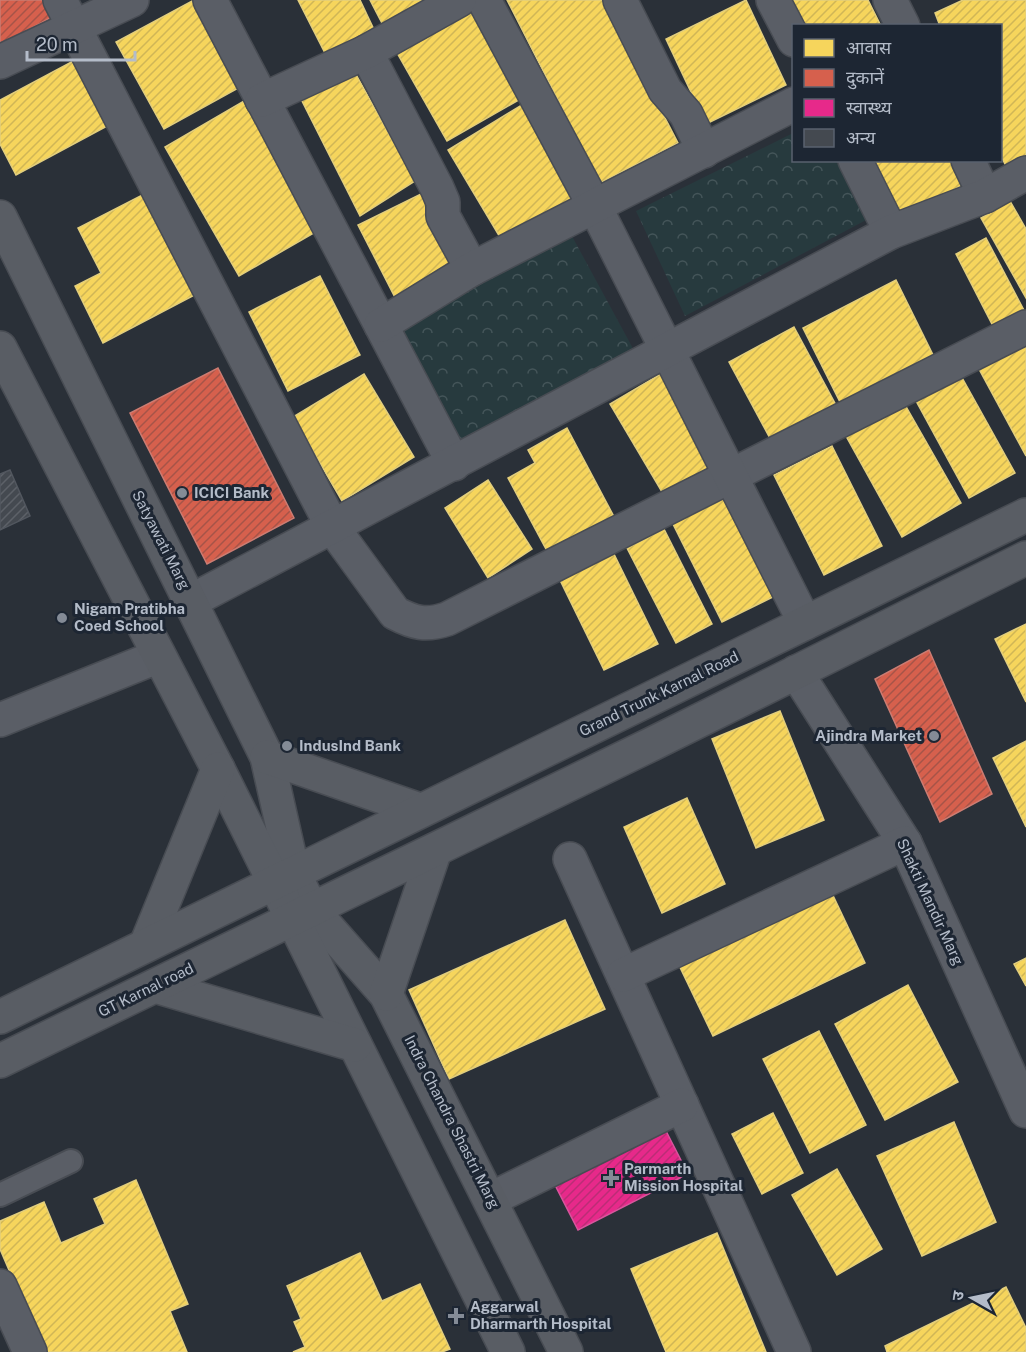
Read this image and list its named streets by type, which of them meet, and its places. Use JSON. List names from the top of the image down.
{
  "streets": {
    "main road": [
      "Satyawati Marg",
      "Grand Trunk Karnal Road",
      "GT Karnal road",
      "Indra Chandra Shastri Marg"
    ],
    "street": ["Shakti Mandir Marg"]
  },
  "crossings": [
    ["Satyawati Marg", "Grand Trunk Karnal Road"],
    ["GT Karnal road", "Indra Chandra Shastri Marg"]
  ],
  "places": {
    "other": [
      "ICICI Bank",
      "Nigam Pratibha Coed School",
      "Ajindra Market",
      "IndusInd Bank"
    ],
    "health": ["Parmarth Mission Hospital", "Aggarwal Dharmarth Hospital"]
  },
  "legend": [
    "आवास",
    "दुकानें",
    "स्वास्थ्य",
    "अन्य"
  ],
  "scale_bar": "20 m",
  "north": "left"
}
